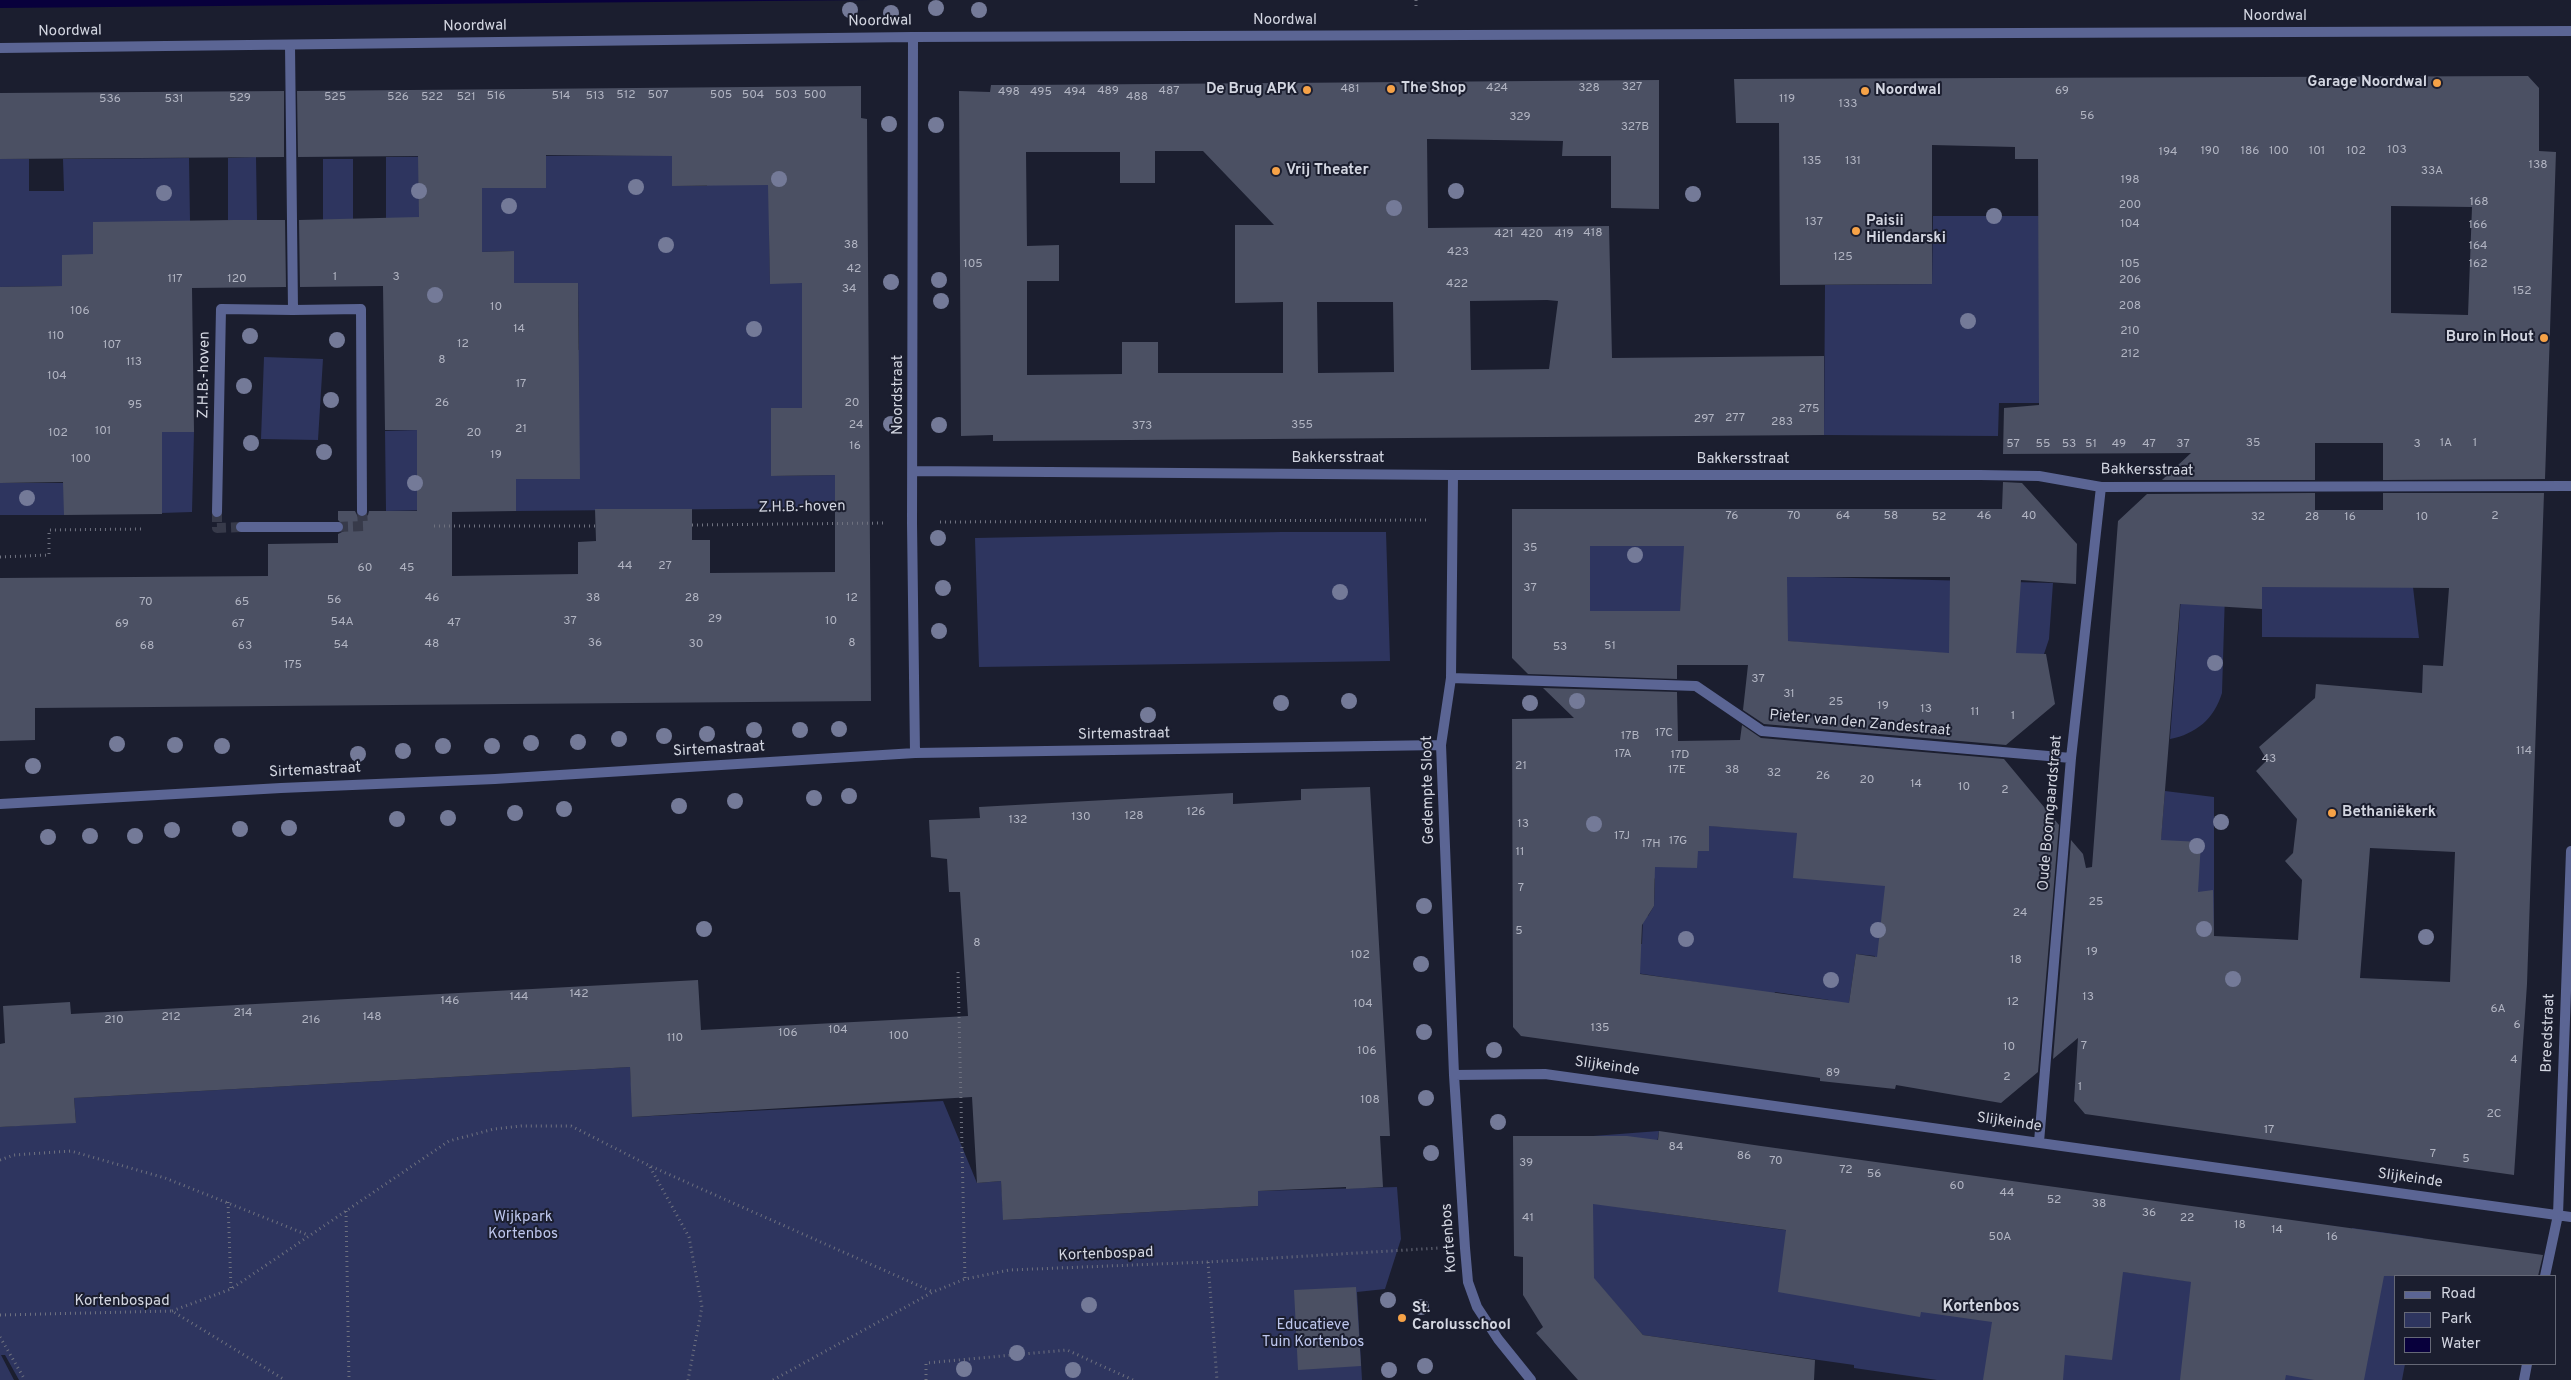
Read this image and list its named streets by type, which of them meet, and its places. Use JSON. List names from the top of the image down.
{
  "streets": {
    "street": [
      "Noordwal",
      "Z.H.B.-hoven",
      "Noordstraat",
      "Bakkersstraat",
      "Pieter van den Zandestraat",
      "Sirtemastraat",
      "Gedempte Sloot",
      "Oude Boomgaardstraat",
      "Breedstraat",
      "Slijkeinde",
      "Kortenbos"
    ],
    "path": ["Kortenbospad"]
  },
  "crossings": [
    ["Noordwal", "Noordstraat"],
    ["Z.H.B.-hoven", "Noordstraat"],
    ["Z.H.B.-hoven", "Gedempte Sloot"],
    ["Noordstraat", "Bakkersstraat"],
    ["Noordstraat", "Sirtemastraat"],
    ["Bakkersstraat", "Gedempte Sloot"],
    ["Bakkersstraat", "Oude Boomgaardstraat"],
    ["Pieter van den Zandestraat", "Gedempte Sloot"],
    ["Pieter van den Zandestraat", "Oude Boomgaardstraat"],
    ["Sirtemastraat", "Gedempte Sloot"],
    ["Gedempte Sloot", "Slijkeinde"],
    ["Gedempte Sloot", "Kortenbos"],
    ["Oude Boomgaardstraat", "Slijkeinde"],
    ["Breedstraat", "Slijkeinde"],
    ["Slijkeinde", "Kortenbos"],
    ["Kortenbos", "Kortenbospad"]
  ],
  "districts": ["Kortenbos"],
  "parks": ["Wijkpark Kortenbos", "Educatieve Tuin Kortenbos"],
  "places": [
    "Garage Noordwal",
    "The Shop",
    "De Brug APK",
    "Noordwal",
    "Vrij Theater",
    "Paisii Hilendarski",
    "Buro in Hout",
    "Bethaniëkerk",
    "St. Carolusschool"
  ],
  "house_numbers": [
    "327",
    "424",
    "328",
    "481",
    "489",
    "487",
    "69",
    "498",
    "495",
    "494",
    "512",
    "507",
    "505",
    "504",
    "503",
    "500",
    "516",
    "514",
    "513",
    "525",
    "526",
    "522",
    "521",
    "488",
    "529",
    "536",
    "531",
    "119",
    "133",
    "56",
    "329",
    "327B",
    "103",
    "190",
    "186",
    "100",
    "101",
    "102",
    "194",
    "135",
    "131",
    "138",
    "33A",
    "198",
    "168",
    "200",
    "137",
    "104",
    "166",
    "418",
    "421",
    "420",
    "419",
    "38",
    "164",
    "423",
    "125",
    "105",
    "105",
    "162",
    "42",
    "1",
    "3",
    "117",
    "120",
    "206",
    "422",
    "34",
    "152",
    "208",
    "10",
    "106",
    "14",
    "210",
    "110",
    "12",
    "107",
    "212",
    "8",
    "113",
    "104",
    "17",
    "26",
    "20",
    "95",
    "275",
    "277",
    "297",
    "283",
    "24",
    "355",
    "373",
    "21",
    "101",
    "102",
    "20",
    "35",
    "1A",
    "1",
    "57",
    "55",
    "53",
    "51",
    "49",
    "47",
    "37",
    "3",
    "16",
    "19",
    "100",
    "76",
    "70",
    "64",
    "58",
    "46",
    "40",
    "2",
    "52",
    "32",
    "28",
    "16",
    "10",
    "35",
    "44",
    "27",
    "60",
    "45",
    "37",
    "46",
    "38",
    "28",
    "12",
    "56",
    "70",
    "65",
    "29",
    "37",
    "10",
    "54A",
    "47",
    "69",
    "67",
    "36",
    "8",
    "48",
    "30",
    "54",
    "68",
    "63",
    "51",
    "53",
    "175",
    "37",
    "31",
    "25",
    "19",
    "13",
    "11",
    "1",
    "17C",
    "17B",
    "114",
    "17A",
    "17D",
    "43",
    "21",
    "17E",
    "38",
    "32",
    "26",
    "20",
    "14",
    "10",
    "2",
    "126",
    "128",
    "130",
    "132",
    "13",
    "17J",
    "17G",
    "17H",
    "11",
    "7",
    "25",
    "24",
    "5",
    "8",
    "19",
    "102",
    "18",
    "142",
    "144",
    "13",
    "146",
    "12",
    "104",
    "6A",
    "214",
    "212",
    "148",
    "210",
    "216",
    "6",
    "135",
    "104",
    "106",
    "100",
    "110",
    "7",
    "10",
    "106",
    "4",
    "89",
    "2",
    "1",
    "108",
    "2C",
    "17",
    "84",
    "7",
    "86",
    "5",
    "70",
    "39",
    "72",
    "56",
    "60",
    "44",
    "52",
    "38",
    "36",
    "41",
    "22",
    "18",
    "14",
    "50A",
    "16"
  ],
  "legend": ["Road", "Park", "Water"]
}
